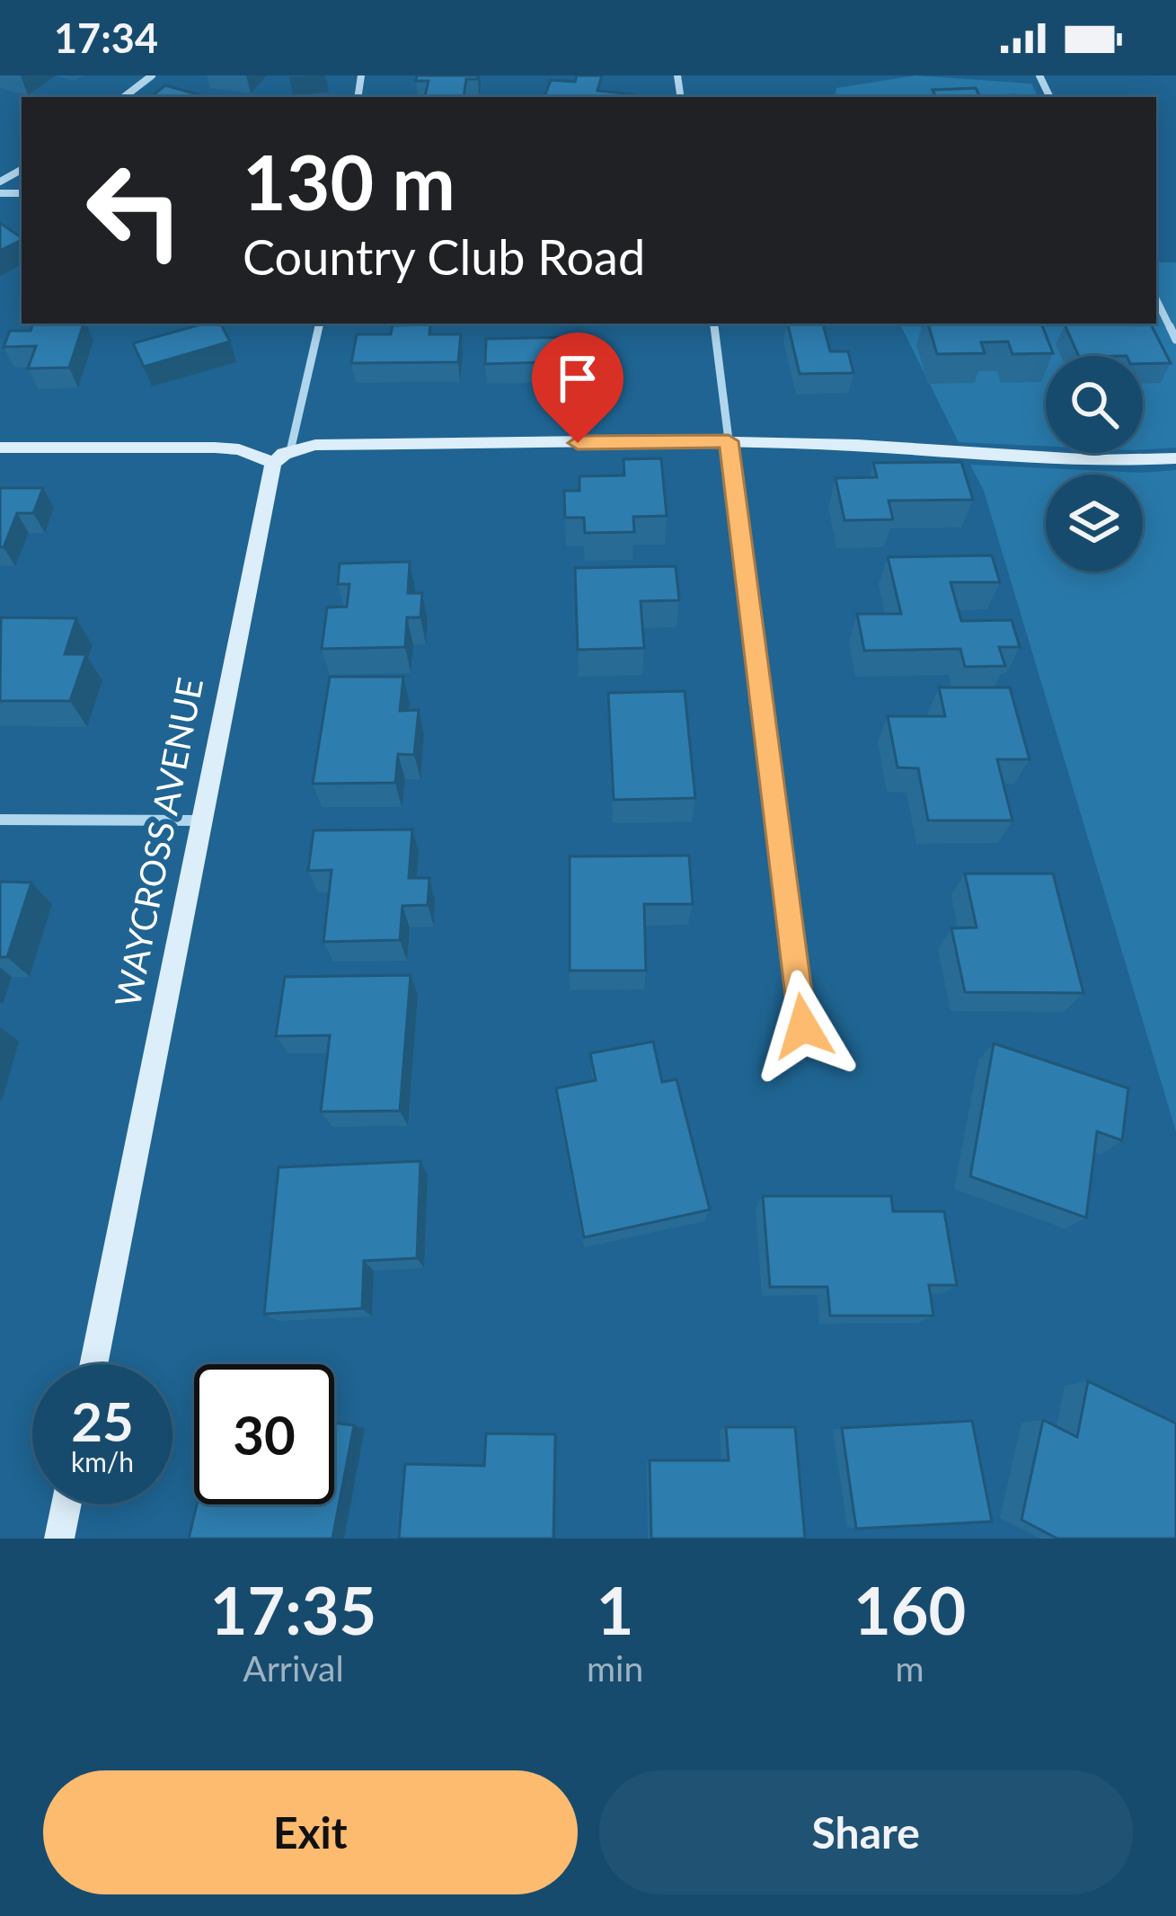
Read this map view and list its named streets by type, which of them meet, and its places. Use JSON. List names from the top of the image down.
{
  "streets": {
    "street": ["WAYCROSS AVENUE"]
  },
  "page": {
    "status": "17:34",
    "turn": ["130 m", "Country Club Road"],
    "speed": "25 km/h",
    "limit": "30",
    "eta": [
      "17:35",
      "Arrival",
      "1",
      "min",
      "160",
      "m"
    ],
    "buttons": ["Exit", "Share"]
  }
}
